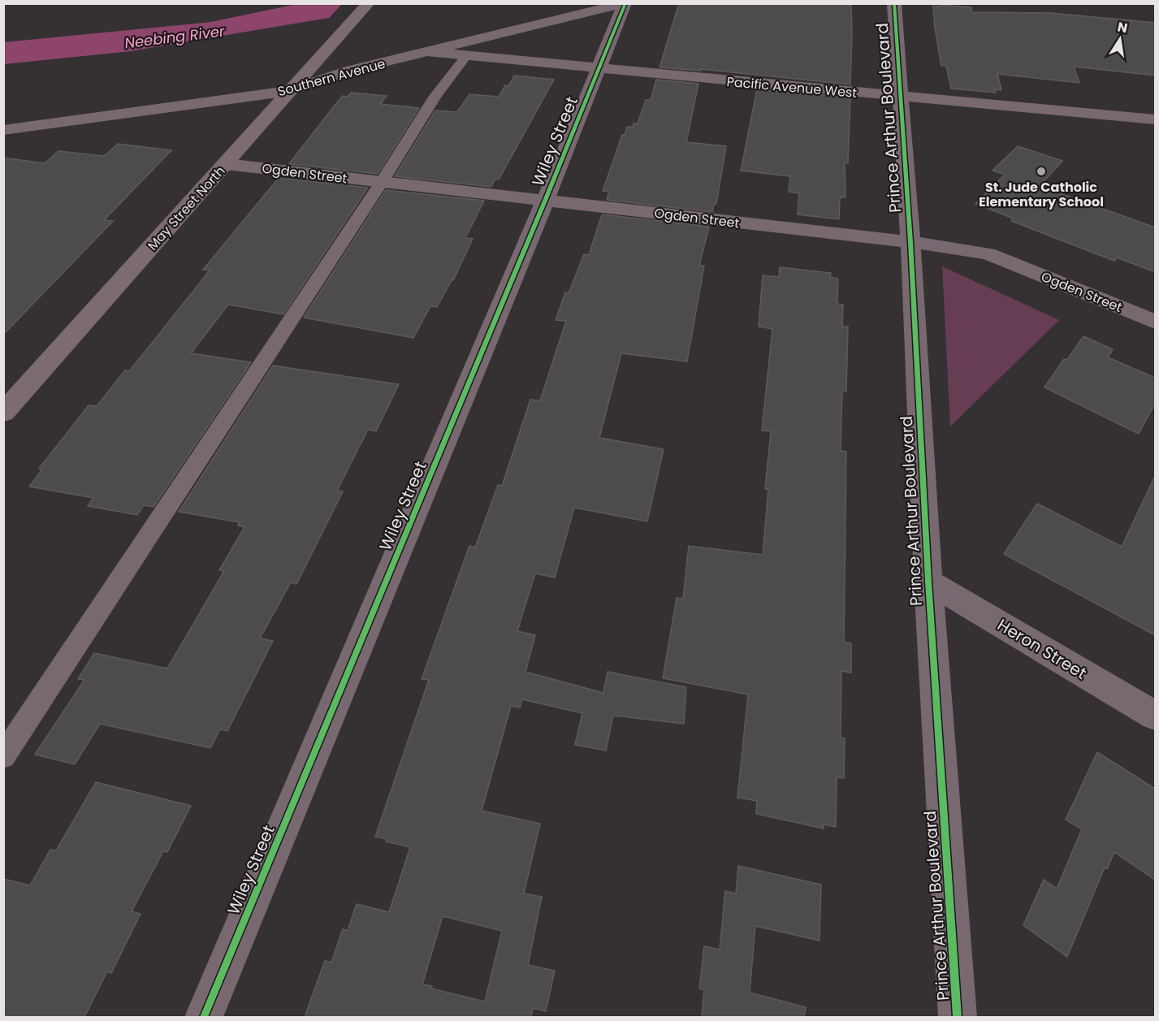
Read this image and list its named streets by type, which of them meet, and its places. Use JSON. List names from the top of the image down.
{
  "streets": {
    "main road": ["May Street North"],
    "street": [
      "Southern Avenue",
      "Pacific Avenue West",
      "Prince Arthur Boulevard",
      "Wiley Street",
      "Ogden Street",
      "Heron Street"
    ]
  },
  "crossings": [
    ["Southern Avenue", "Pacific Avenue West"],
    ["Southern Avenue", "Wiley Street"],
    ["Southern Avenue", "May Street North"],
    ["Pacific Avenue West", "Prince Arthur Boulevard"],
    ["Pacific Avenue West", "Wiley Street"],
    ["Prince Arthur Boulevard", "Ogden Street"],
    ["Prince Arthur Boulevard", "Heron Street"],
    ["Wiley Street", "Ogden Street"],
    ["Ogden Street", "May Street North"]
  ],
  "water": ["Neebing River"],
  "places": ["St. Jude Catholic Elementary School"],
  "north": "top"
}
